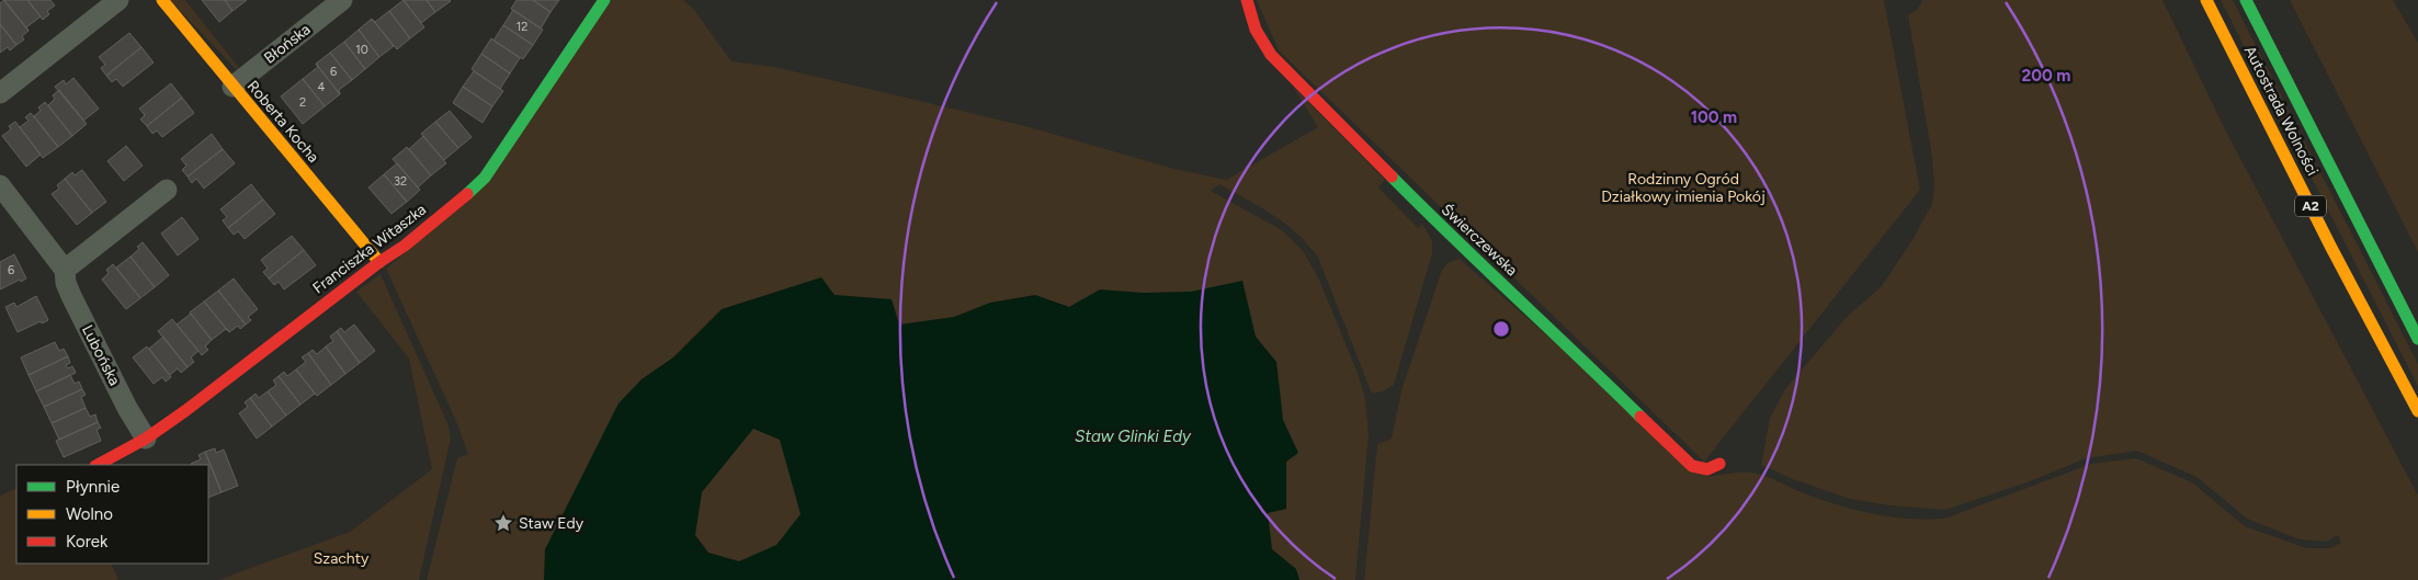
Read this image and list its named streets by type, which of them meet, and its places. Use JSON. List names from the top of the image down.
{
  "streets": {
    "main road": [
      "Autostrada Wolności",
      "Roberta Kocha",
      "A2",
      "Świerczewska",
      "Franciszka Witaszka"
    ],
    "street": ["Błońska", "Lubońska"]
  },
  "crossings": [
    ["Błońska", "Roberta Kocha"],
    ["Roberta Kocha", "Franciszka Witaszka"],
    ["Franciszka Witaszka", "Lubońska"]
  ],
  "water": ["Staw Glinki Edy"],
  "parks": ["Rodzinny Ogród Działkowy imienia Pokój", "Szachty"],
  "places": {
    "place": ["Staw Edy"]
  },
  "house_numbers": [
    "12",
    "10",
    "6",
    "4",
    "2",
    "32",
    "6"
  ],
  "legend": ["Płynnie", "Wolno", "Korek"],
  "rings": ["200 m", "100 m"]
}
